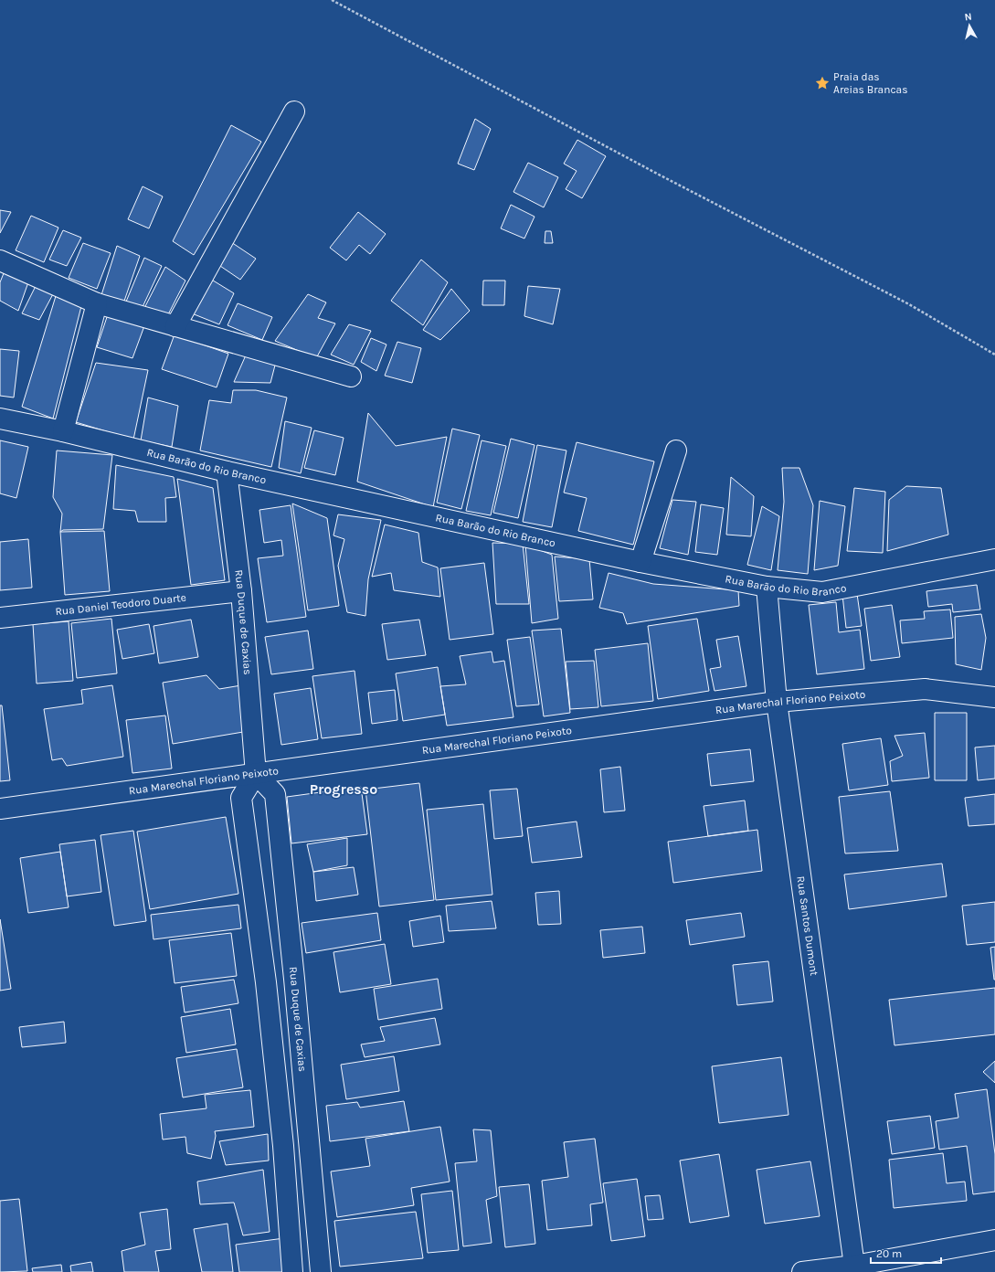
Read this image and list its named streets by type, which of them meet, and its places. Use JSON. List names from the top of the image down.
{
  "streets": {
    "street": [
      "Rua Barão do Rio Branco",
      "Rua Daniel Teodoro Duarte",
      "Rua Duque de Caxias",
      "Rua Marechal Floriano Peixoto",
      "Rua Santos Dumont"
    ]
  },
  "crossings": [
    ["Rua Barão do Rio Branco", "Rua Duque de Caxias"],
    ["Rua Barão do Rio Branco", "Rua Santos Dumont"],
    ["Rua Daniel Teodoro Duarte", "Rua Duque de Caxias"],
    ["Rua Duque de Caxias", "Rua Marechal Floriano Peixoto"],
    ["Rua Marechal Floriano Peixoto", "Rua Santos Dumont"]
  ],
  "districts": ["Progresso"],
  "places": {
    "place": ["Praia das Areias Brancas"]
  },
  "scale_bar": "20 m",
  "north": "top"
}
